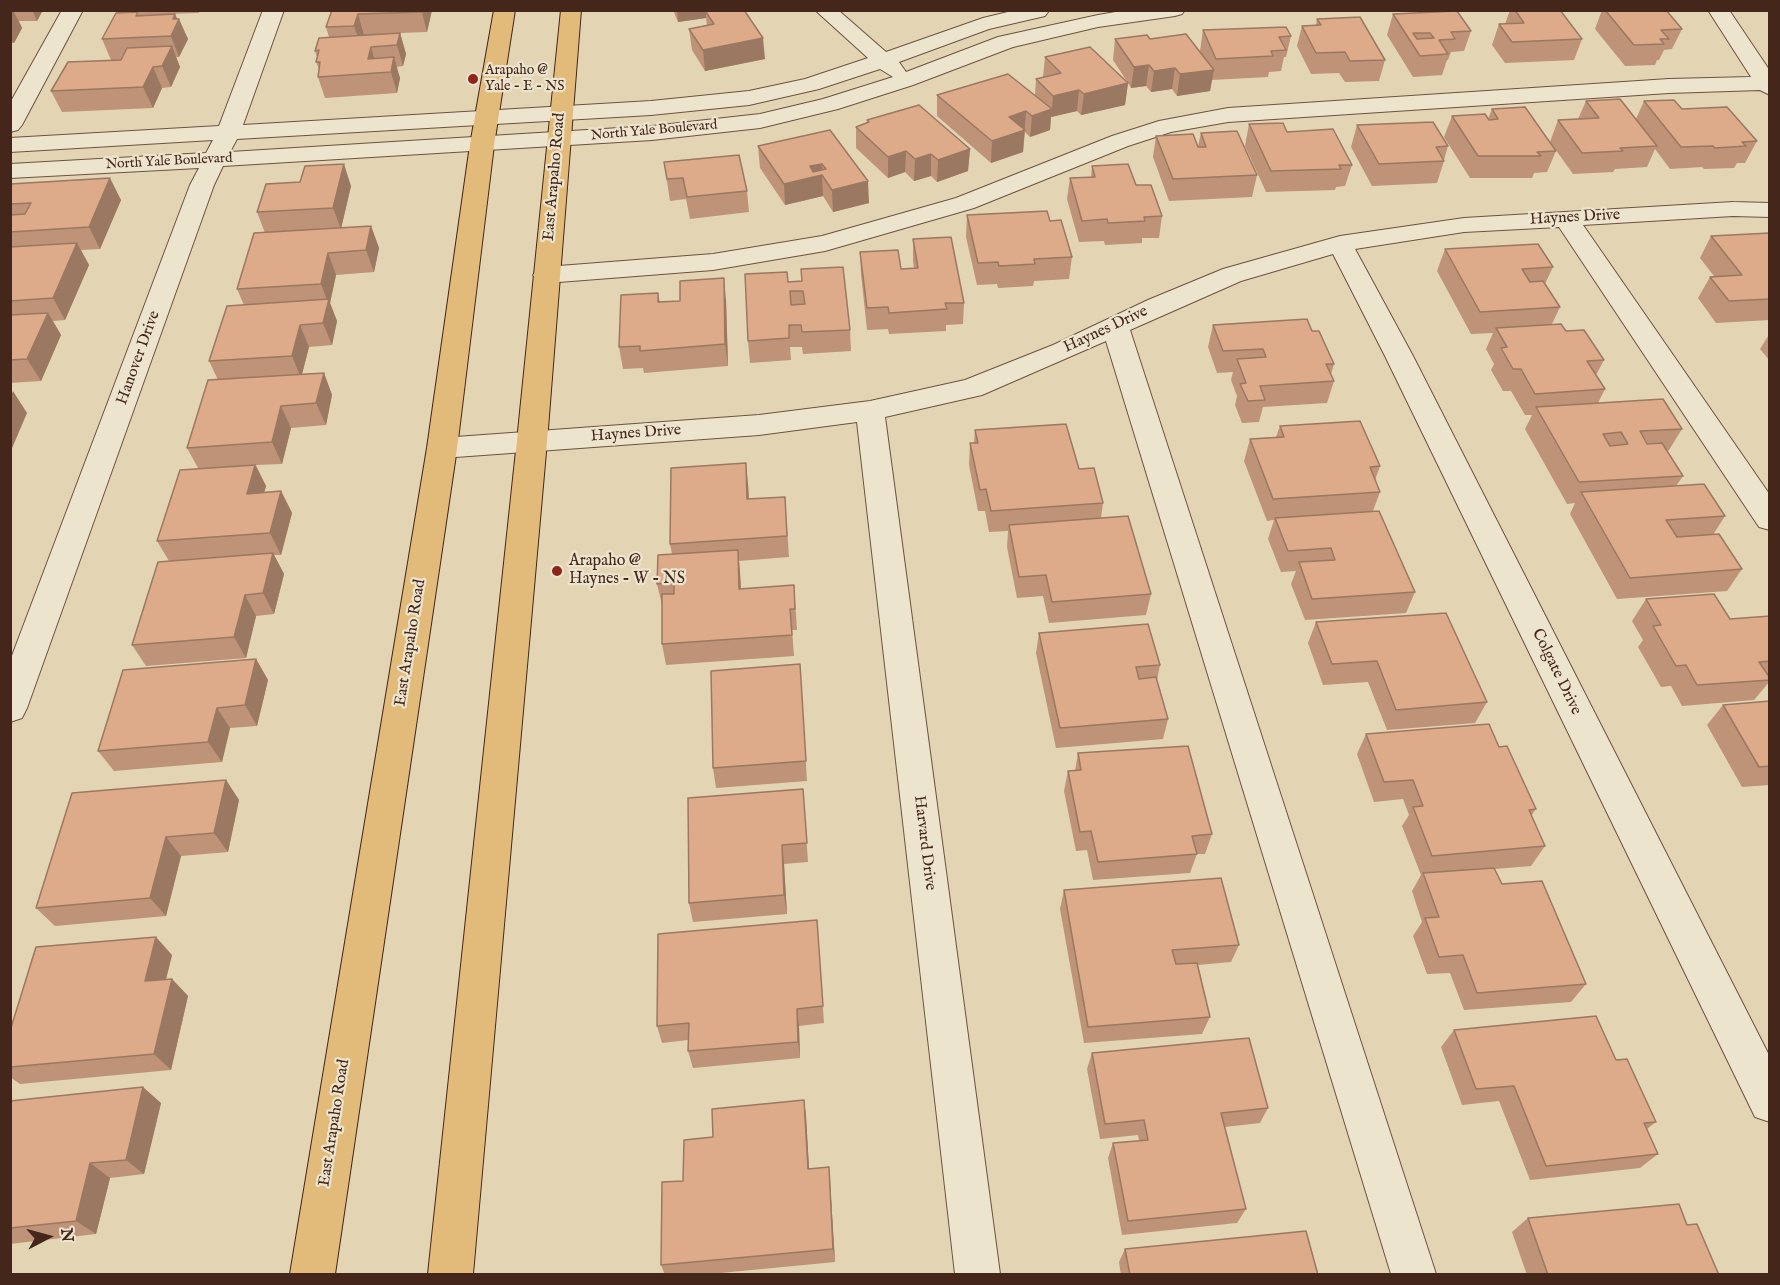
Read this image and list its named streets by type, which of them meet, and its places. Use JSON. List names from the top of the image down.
{
  "streets": {
    "main road": ["East Arapaho Road"],
    "street": [
      "North Yale Boulevard",
      "Haynes Drive",
      "Hanover Drive",
      "Colgate Drive",
      "Harvard Drive"
    ]
  },
  "crossings": [
    ["North Yale Boulevard", "East Arapaho Road"],
    ["North Yale Boulevard", "Hanover Drive"],
    ["East Arapaho Road", "Haynes Drive"],
    ["Haynes Drive", "Colgate Drive"],
    ["Haynes Drive", "Harvard Drive"]
  ],
  "places": ["Arapaho @ Yale - E - NS", "Arapaho @ Haynes - W - NS"],
  "north": "right"
}
